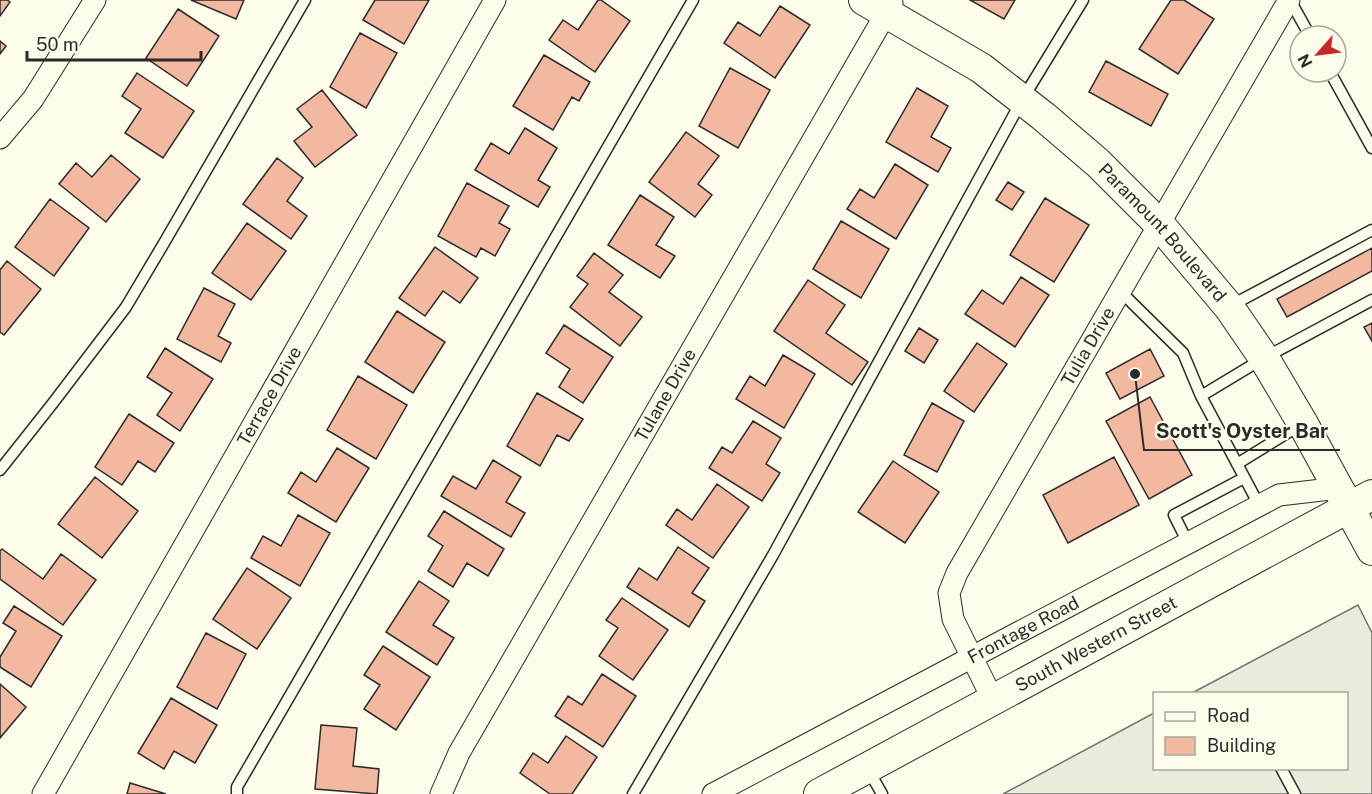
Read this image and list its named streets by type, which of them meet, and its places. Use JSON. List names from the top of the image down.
{
  "streets": {
    "main road": ["Paramount Boulevard", "South Western Street"],
    "street": [
      "Tulia Drive",
      "Tulane Drive",
      "Terrace Drive",
      "Frontage Road"
    ]
  },
  "crossings": [
    ["Paramount Boulevard", "Tulia Drive"],
    ["Paramount Boulevard", "Tulane Drive"],
    ["Paramount Boulevard", "Frontage Road"],
    ["Paramount Boulevard", "South Western Street"],
    ["Tulia Drive", "Frontage Road"],
    ["Tulia Drive", "South Western Street"],
    ["Frontage Road", "South Western Street"]
  ],
  "places": ["Scott's Oyster Bar"],
  "legend": ["Road", "Building"],
  "scale_bar": "50 m",
  "north": "bottom left"
}
